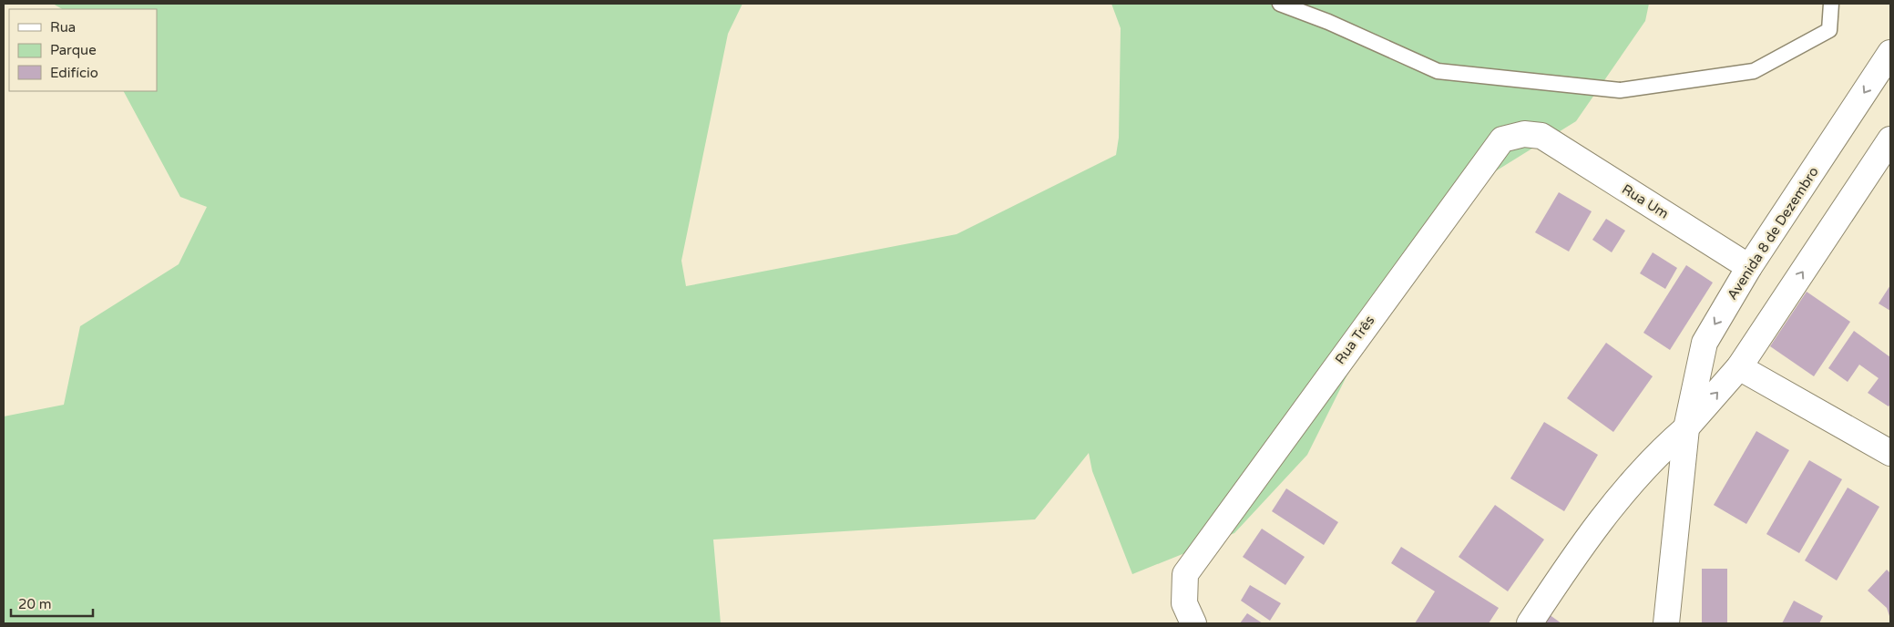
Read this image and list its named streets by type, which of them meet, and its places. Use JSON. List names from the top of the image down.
{
  "streets": {
    "street": ["Rua Um", "Avenida 8 de Dezembro", "Rua Três"]
  },
  "crossings": [
    ["Rua Um", "Avenida 8 de Dezembro"],
    ["Rua Um", "Rua Três"]
  ],
  "legend": ["Rua", "Parque", "Edifício"],
  "scale_bar": "20 m"
}
